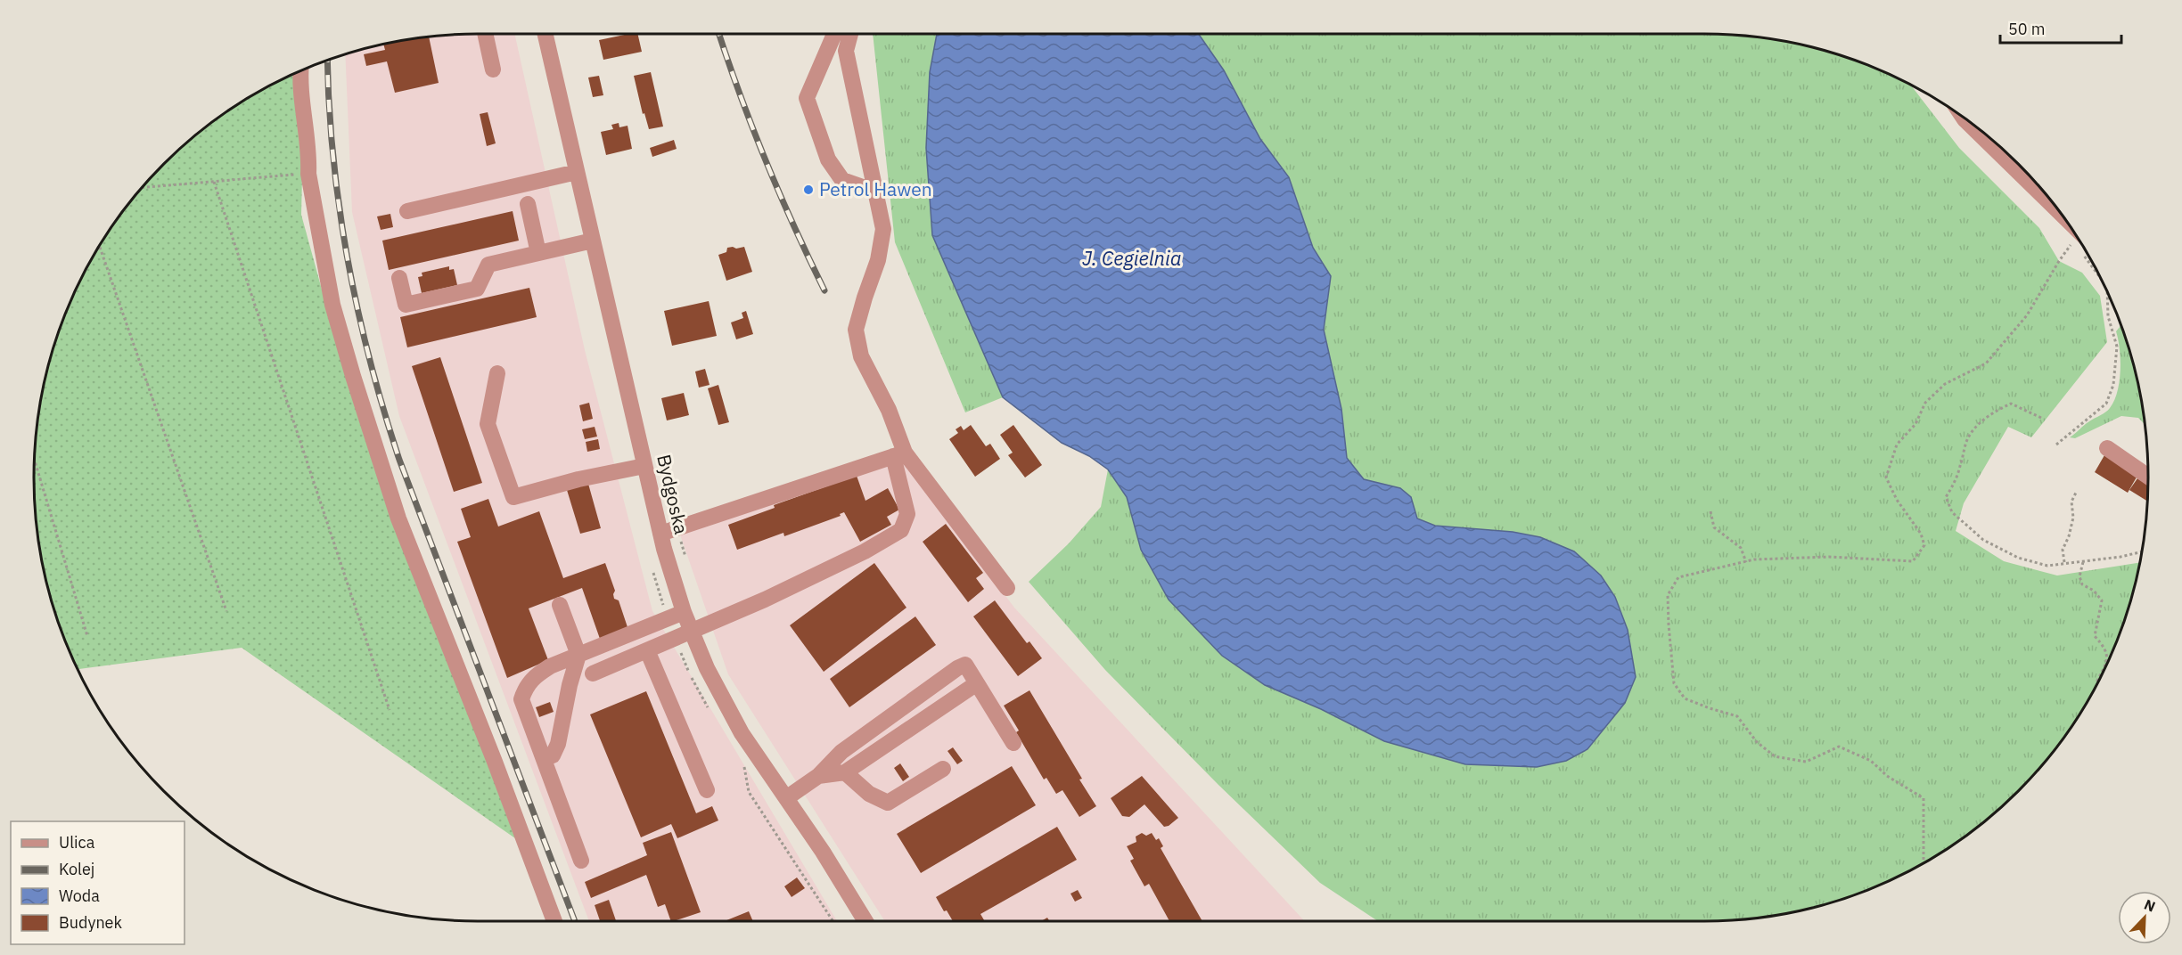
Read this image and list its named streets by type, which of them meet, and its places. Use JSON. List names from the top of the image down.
{
  "streets": {
    "street": ["Bydgoska"]
  },
  "water": ["J. Cegielnia"],
  "places": ["Petrol Hawen"],
  "legend": [
    "Ulica",
    "Kolej",
    "Woda",
    "Budynek"
  ],
  "scale_bar": "50 m",
  "north": "top right"
}
